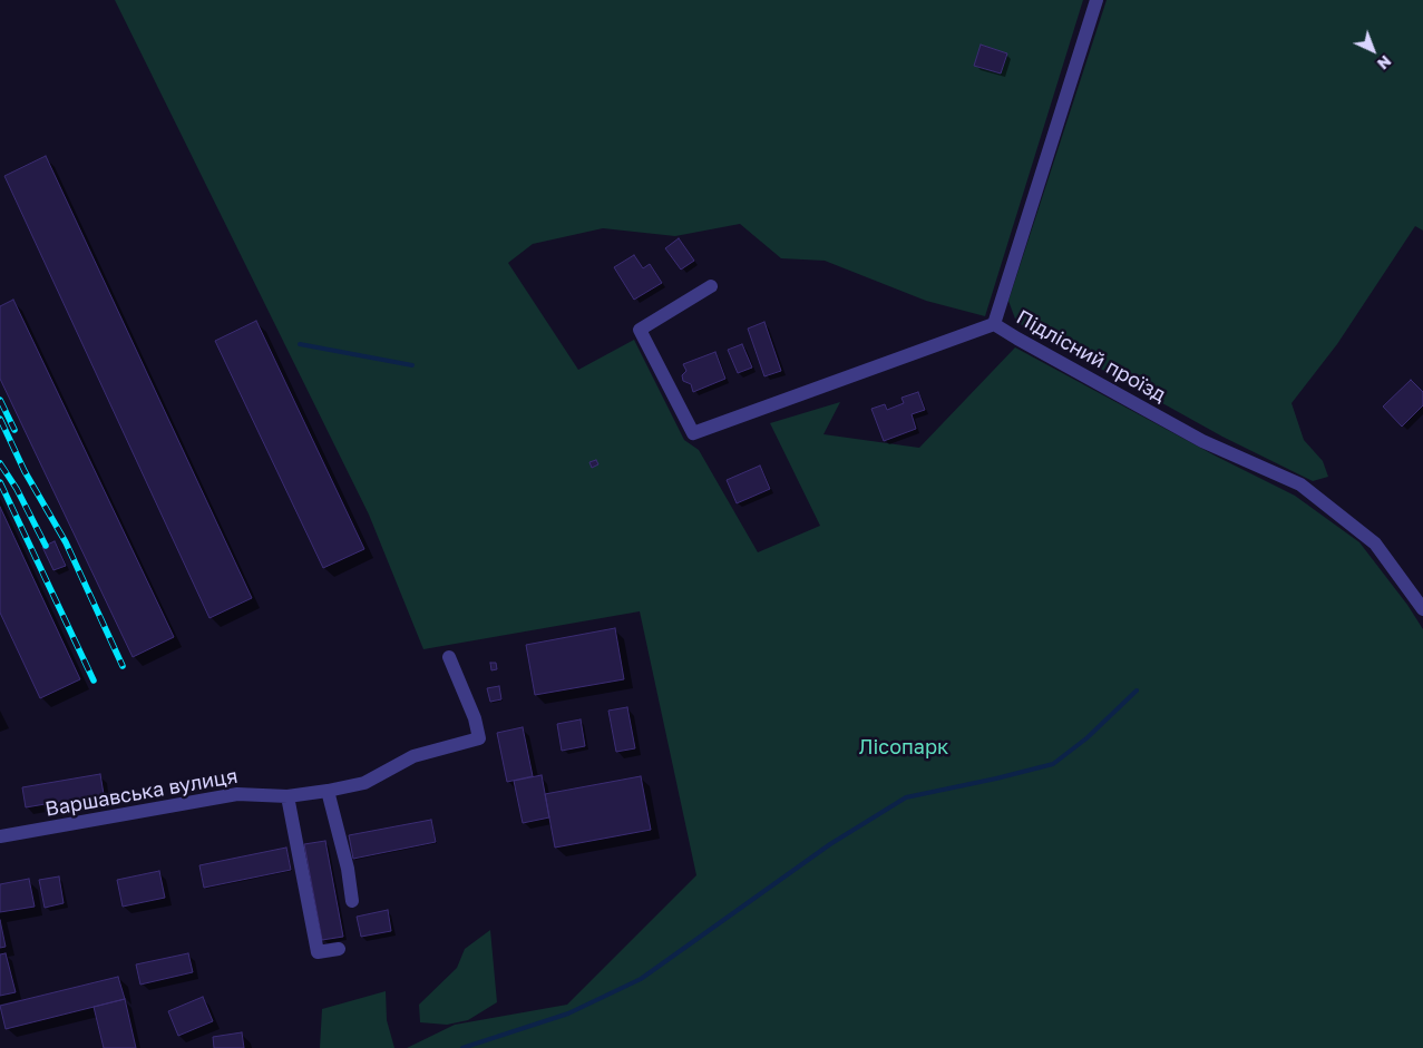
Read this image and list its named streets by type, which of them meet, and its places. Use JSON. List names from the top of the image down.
{
  "streets": {
    "street": ["Підлісний проїзд", "Варшавська вулиця"]
  },
  "parks": ["Лісопарк"],
  "north": "bottom right"
}
